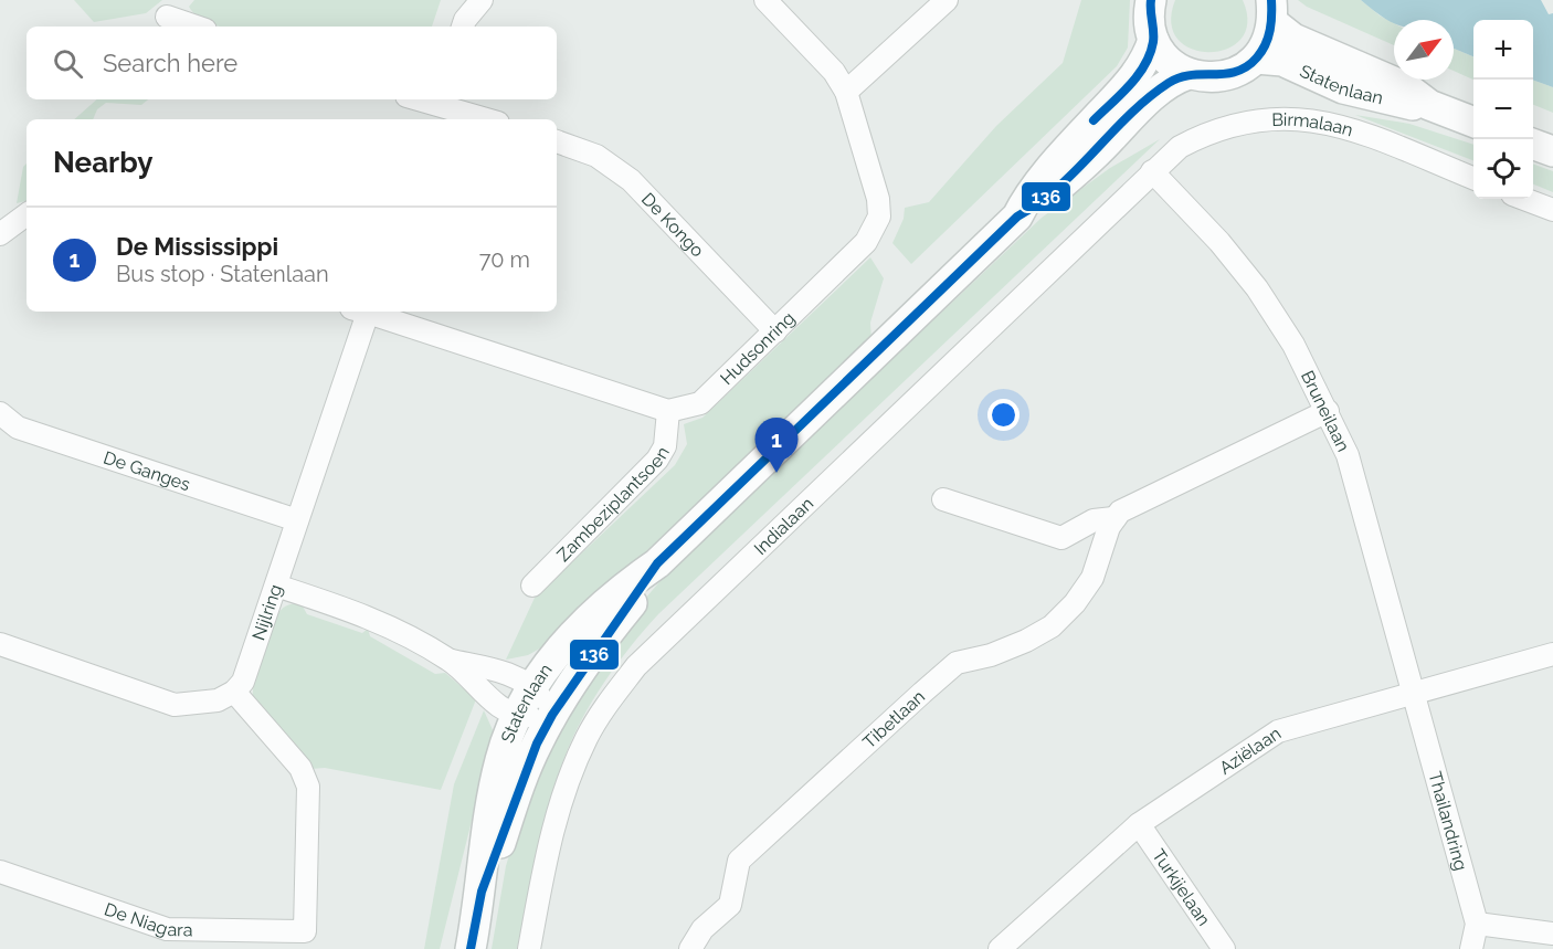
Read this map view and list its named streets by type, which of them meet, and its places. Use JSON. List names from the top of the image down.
{
  "streets": {
    "main road": ["Statenlaan"],
    "street": [
      "Birmalaan",
      "De Kongo",
      "Hudsonring",
      "Bruneilaan",
      "De Ganges",
      "Zambeziplantsoen",
      "Indialaan",
      "Nijlring",
      "Tibetlaan",
      "Aziëlaan",
      "Thailandring",
      "Turkijelaan",
      "De Niagara"
    ]
  },
  "crossings": [
    ["Birmalaan", "Bruneilaan"],
    ["Birmalaan", "Indialaan"],
    ["De Kongo", "Hudsonring"],
    ["Hudsonring", "Zambeziplantsoen"],
    ["Bruneilaan", "Indialaan"],
    ["Bruneilaan", "Aziëlaan"],
    ["Bruneilaan", "Thailandring"],
    ["De Ganges", "Nijlring"],
    ["Nijlring", "De Niagara"],
    ["Aziëlaan", "Thailandring"],
    ["Aziëlaan", "Turkijelaan"]
  ],
  "lines": ["transit line 136"],
  "north": "top right",
  "page": {
    "map_buttons": ["+", "−"],
    "search": "Search here",
    "heading": "Nearby",
    "list": [
      {
        "mark": "1",
        "name": "De Mississippi",
        "note": "Bus stop · Statenlaan",
        "value": "70 m"
      }
    ],
    "pins": "1"
  }
}
